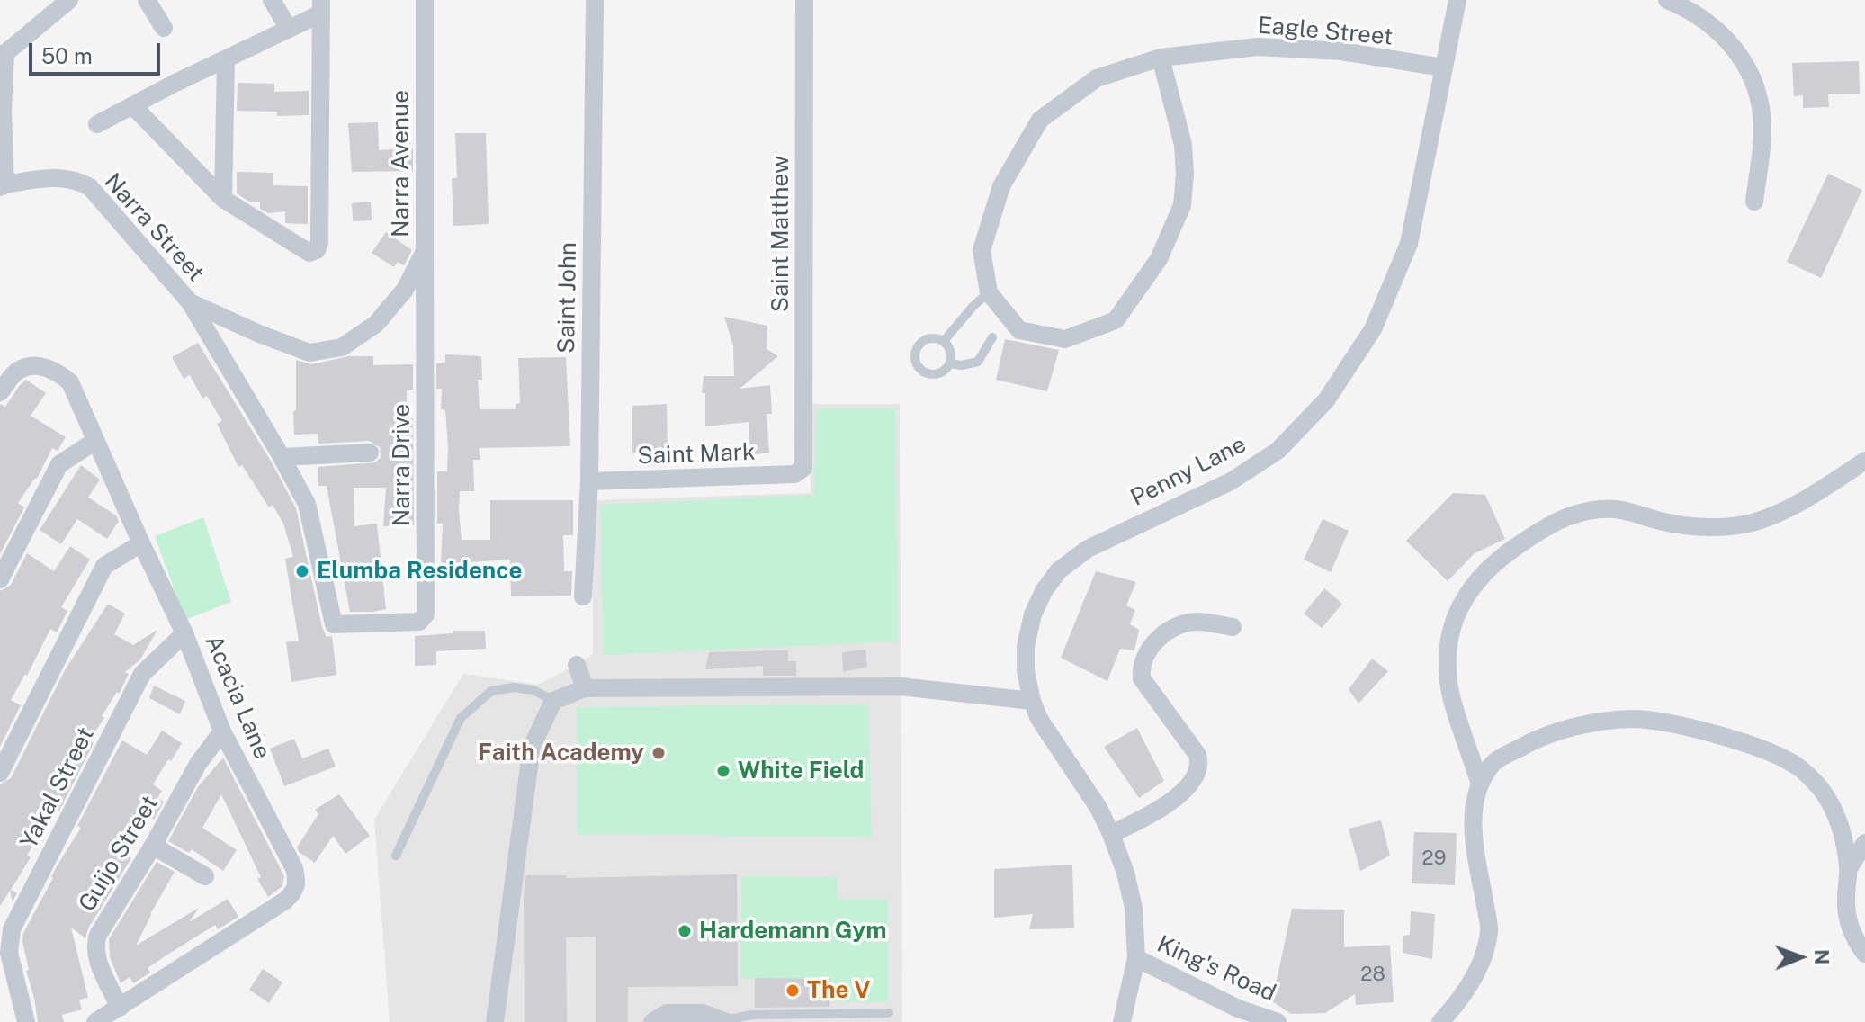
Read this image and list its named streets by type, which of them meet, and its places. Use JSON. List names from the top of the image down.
{
  "streets": {
    "street": [
      "Eagle Street",
      "Narra Avenue",
      "Narra Street",
      "Saint Matthew",
      "Saint John",
      "Saint Mark",
      "Narra Drive",
      "Penny Lane",
      "Acacia Lane",
      "Yakal Street",
      "Guijo Street",
      "King's Road"
    ]
  },
  "crossings": [
    ["Eagle Street", "Penny Lane"],
    ["Narra Avenue", "Narra Street"],
    ["Narra Avenue", "Narra Drive"],
    ["Narra Street", "Narra Drive"],
    ["Saint Matthew", "Saint Mark"],
    ["Saint John", "Saint Mark"],
    ["Penny Lane", "King's Road"],
    ["Acacia Lane", "Yakal Street"],
    ["Acacia Lane", "Guijo Street"]
  ],
  "places": [
    "Elumba Residence",
    "Faith Academy",
    "White Field",
    "Hardemann Gym",
    "The V"
  ],
  "house_numbers": ["29", "28"],
  "scale_bar": "50 m",
  "north": "right"
}
